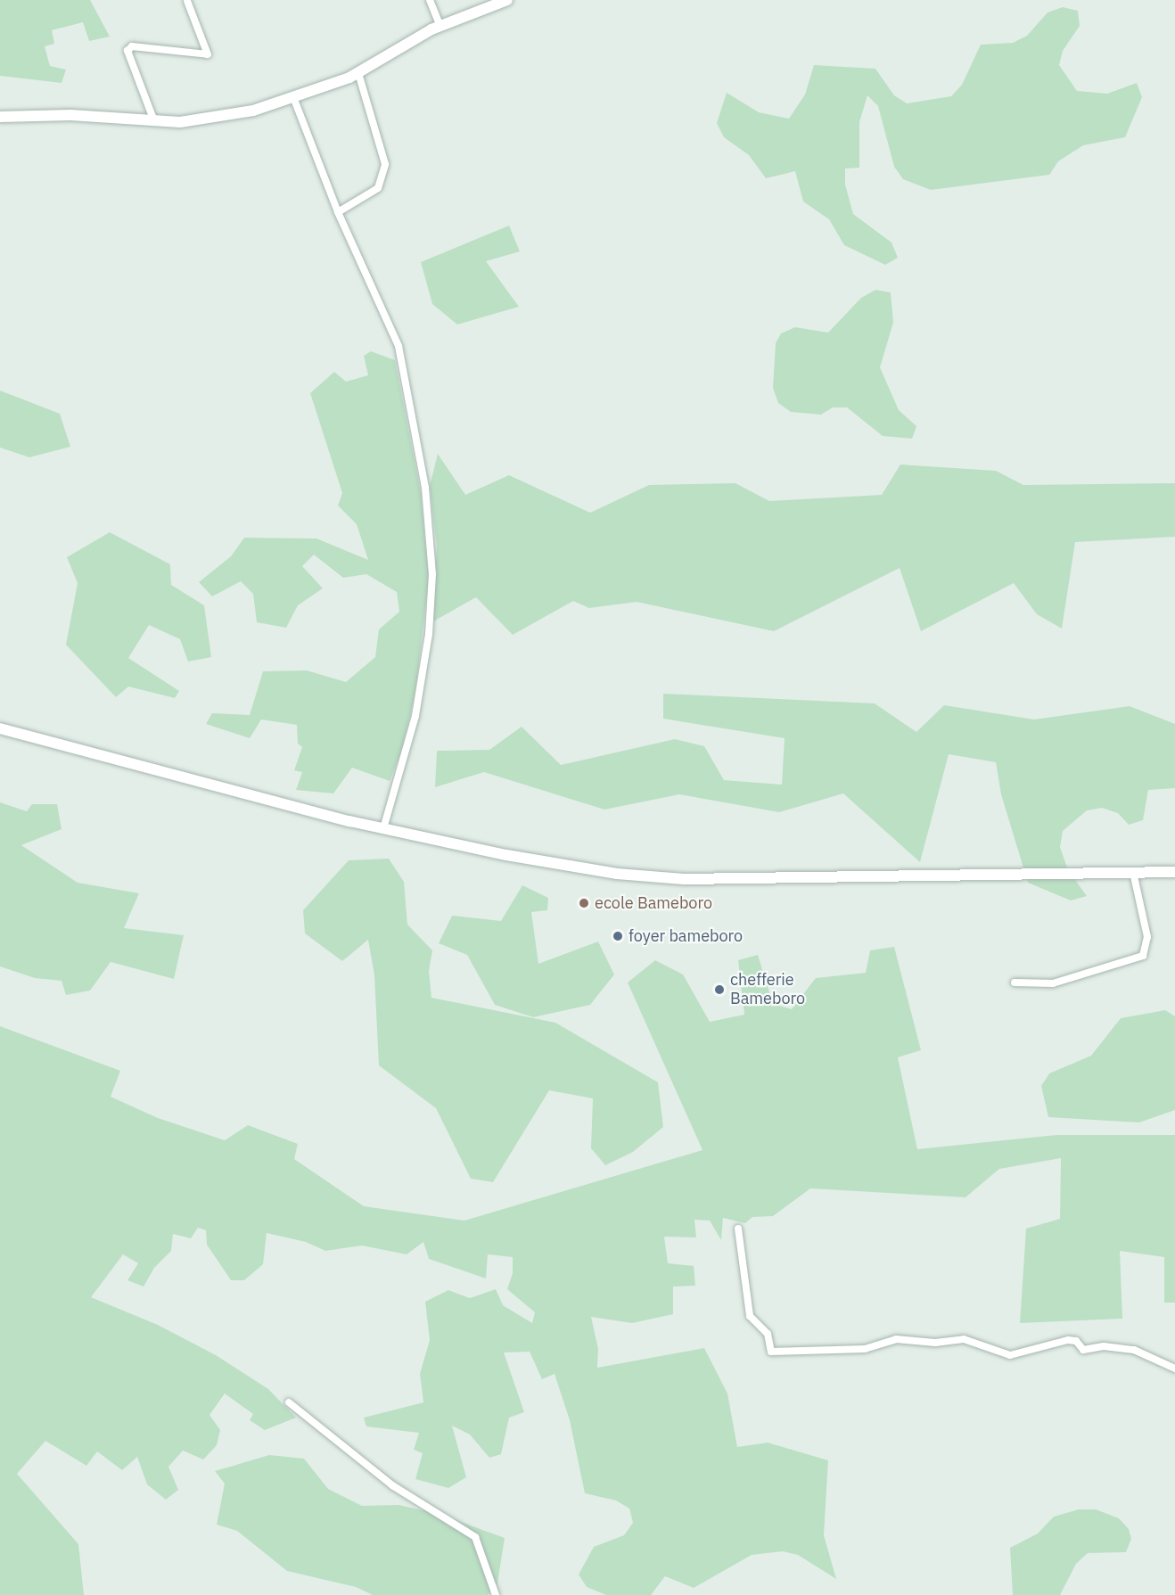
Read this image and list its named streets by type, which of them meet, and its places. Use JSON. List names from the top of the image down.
{
  "places": ["ecole Bameboro", "foyer bameboro", "chefferie Bameboro"]
}
